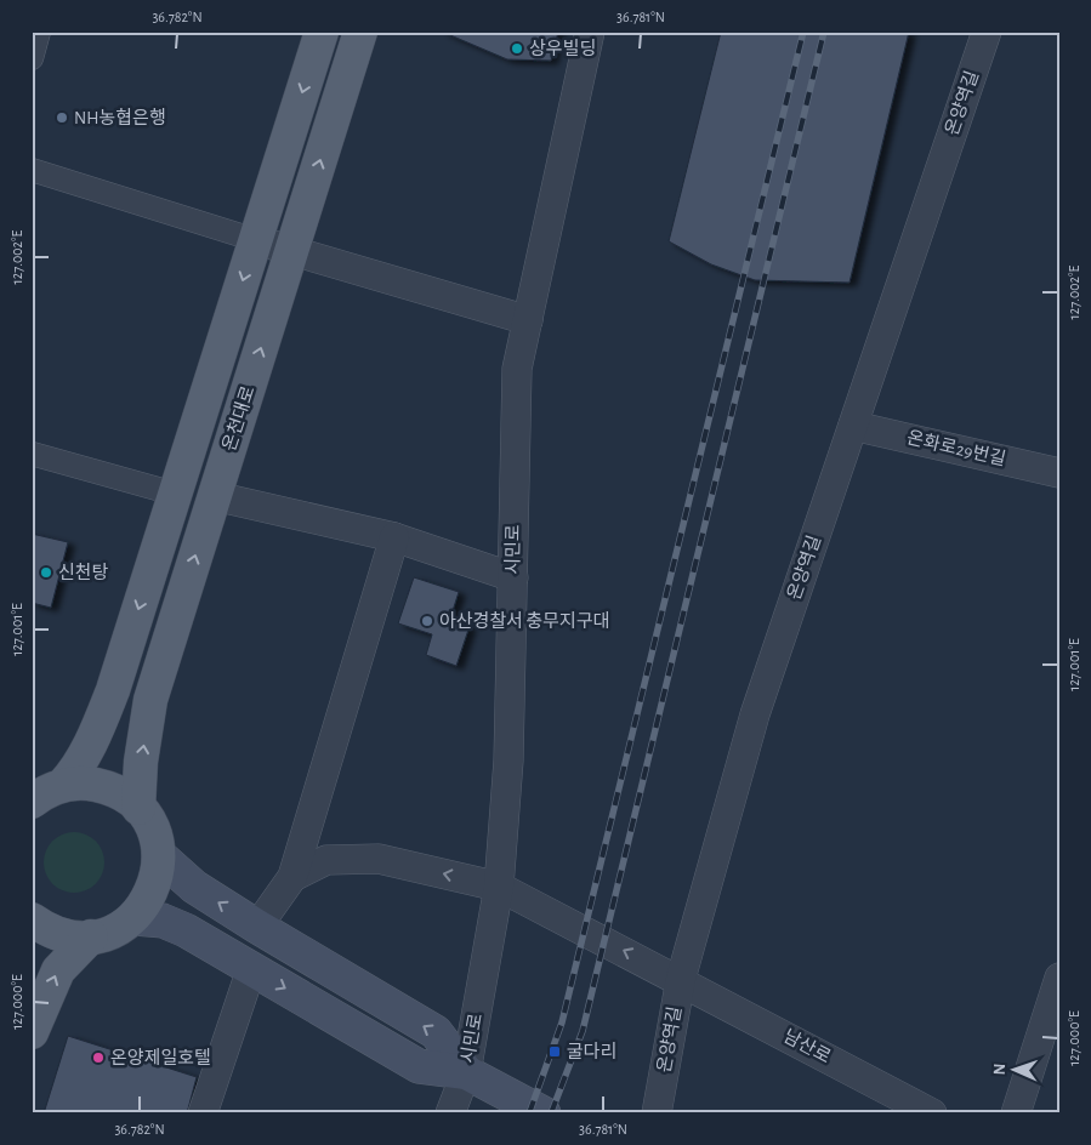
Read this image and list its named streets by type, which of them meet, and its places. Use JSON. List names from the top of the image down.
{
  "streets": {
    "main road": ["온천대로", "시민로"],
    "street": ["온양역길", "온화로29번길", "남산로"]
  },
  "crossings": [
    ["온양역길", "온화로29번길"],
    ["온양역길", "남산로"],
    ["시민로", "남산로"]
  ],
  "one_way": ["남산로"],
  "places": {
    "other": [
      "상우빌딩",
      "NH농협은행",
      "신천탕",
      "아산경찰서 충무지구대",
      "온양제일호텔"
    ],
    "transit": ["굴다리"]
  },
  "north": "left",
  "coordinates": [
    "36.782°N",
    "36.781°N",
    "127.002°E",
    "127.001°E",
    "127.000°E"
  ]
}
